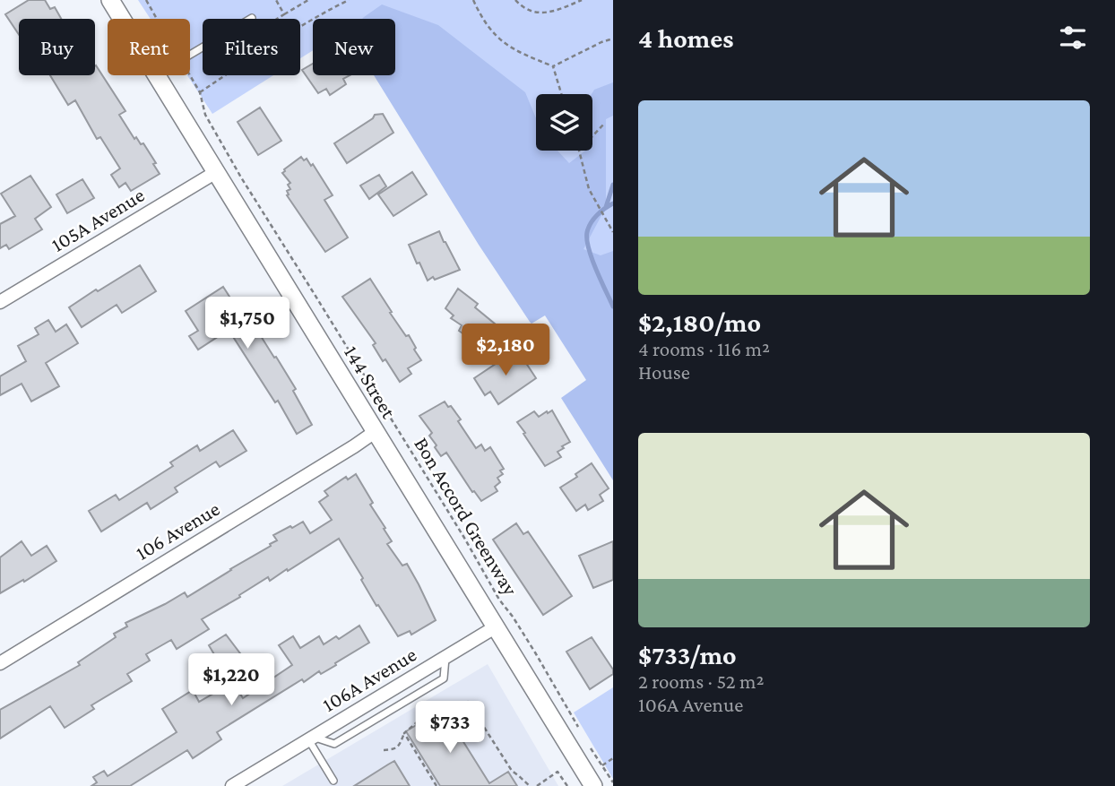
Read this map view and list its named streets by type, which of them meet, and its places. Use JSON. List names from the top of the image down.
{
  "streets": {
    "main road": ["144 Street"],
    "street": ["105A Avenue", "106 Avenue", "106A Avenue"],
    "path": ["Bon Accord Greenway"]
  },
  "crossings": [
    ["105A Avenue", "144 Street"],
    ["144 Street", "106 Avenue"],
    ["144 Street", "106A Avenue"]
  ],
  "page": {
    "heading": "4 homes",
    "chip": [
      "Buy",
      "Rent",
      "Filters",
      "New"
    ],
    "list": [
      {
        "name": "$2,180/mo",
        "note": "4 rooms · 116 m² · House"
      },
      {
        "name": "$733/mo",
        "note": "2 rooms · 52 m² · 106A Avenue"
      }
    ],
    "price": [
      "$1,750",
      "$2,180",
      "$1,220",
      "$733"
    ]
  }
}
